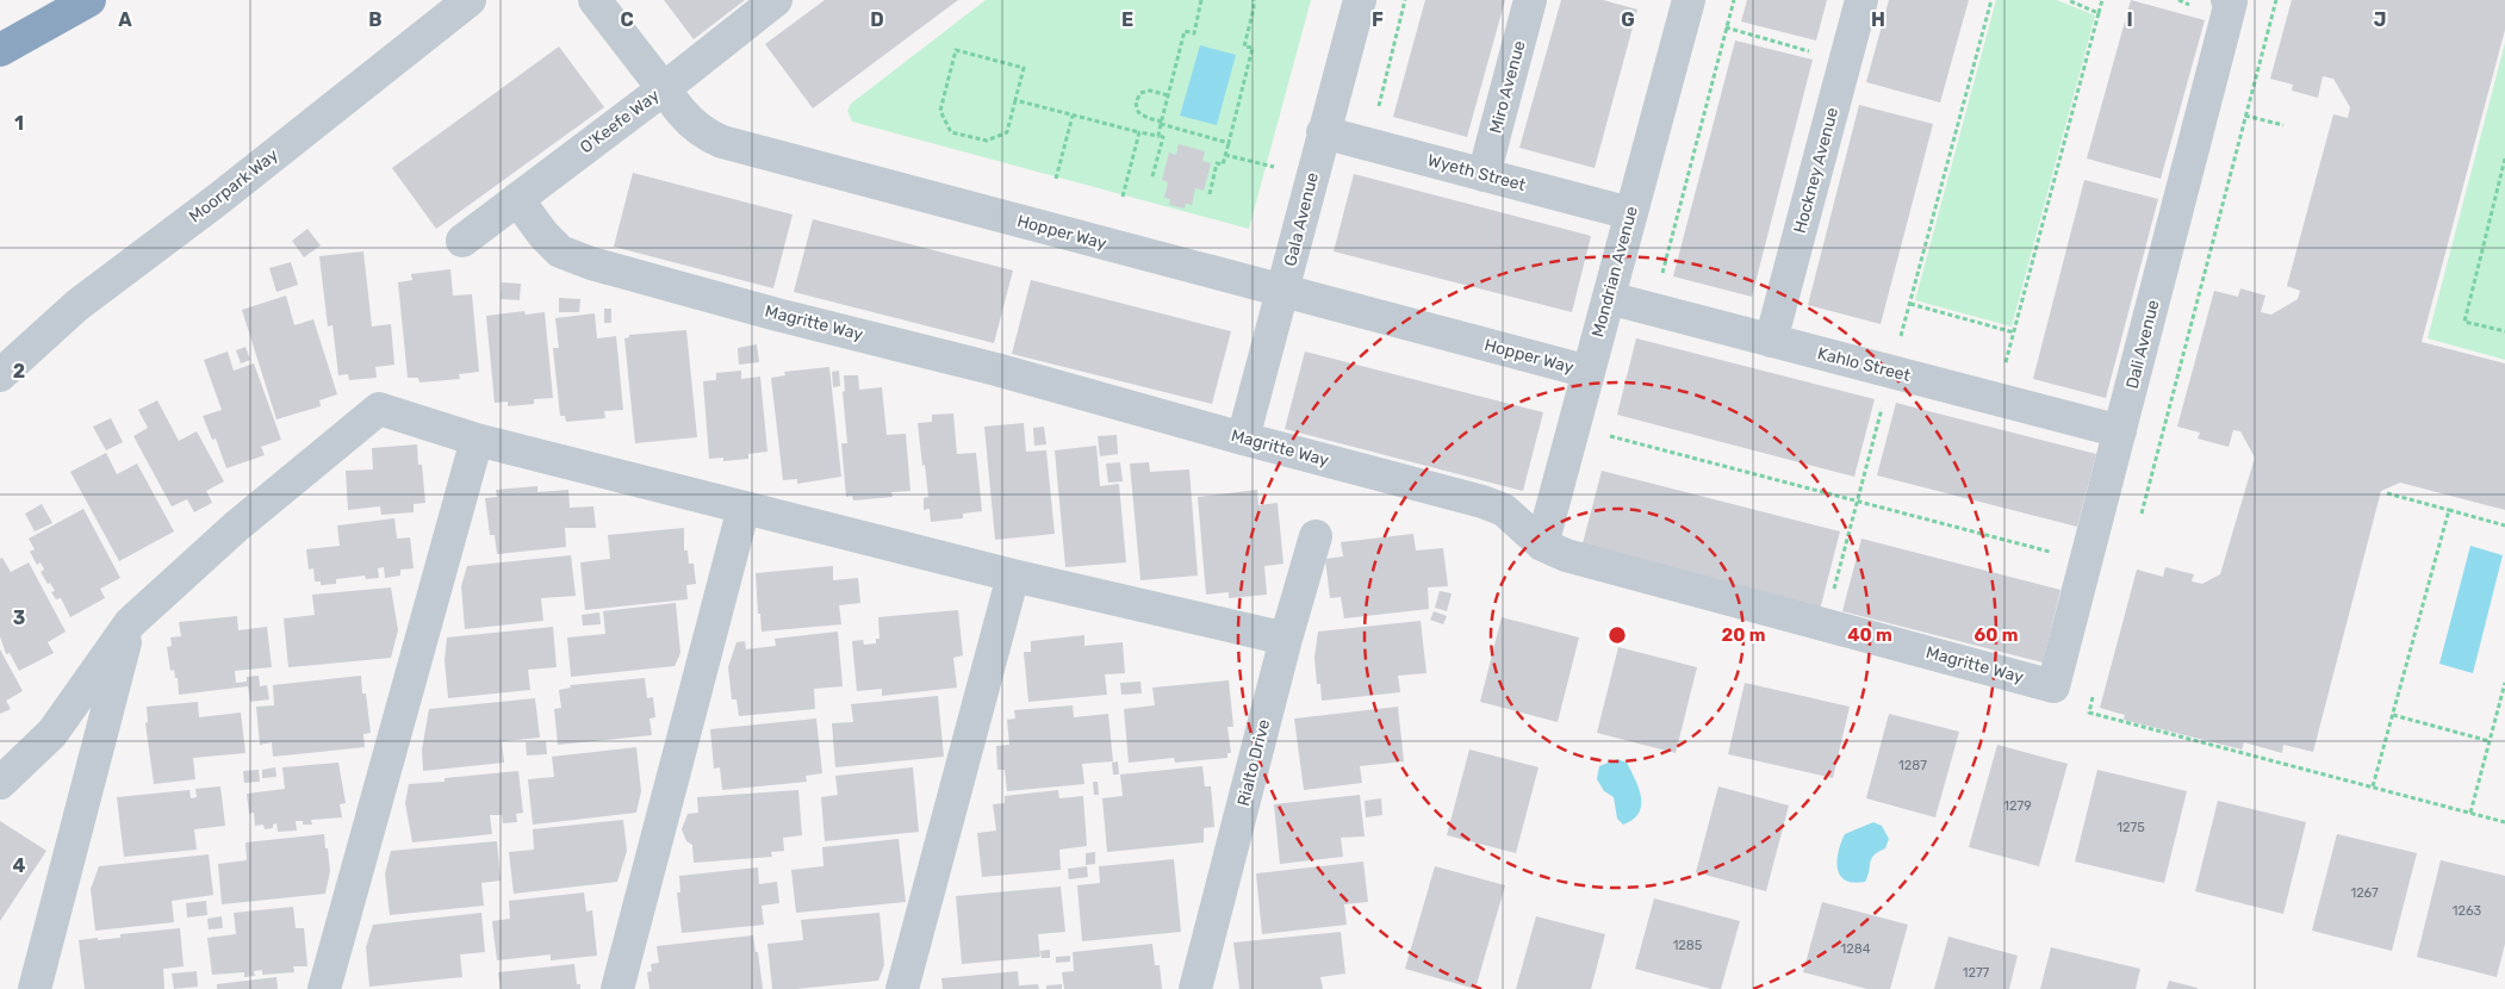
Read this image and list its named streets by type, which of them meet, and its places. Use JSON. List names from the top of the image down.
{
  "streets": {
    "street": [
      "Miro Avenue",
      "O'Keefe Way",
      "Hockney Avenue",
      "Wyeth Street",
      "Moorpark Way",
      "Gala Avenue",
      "Hopper Way",
      "Mondrian Avenue",
      "Magritte Way",
      "Dali Avenue",
      "Kahlo Street",
      "Rialto Drive"
    ]
  },
  "crossings": [
    ["Miro Avenue", "Wyeth Street"],
    ["O'Keefe Way", "Hopper Way"],
    ["O'Keefe Way", "Magritte Way"],
    ["Hockney Avenue", "Kahlo Street"],
    ["Wyeth Street", "Gala Avenue"],
    ["Wyeth Street", "Mondrian Avenue"],
    ["Gala Avenue", "Hopper Way"],
    ["Gala Avenue", "Magritte Way"],
    ["Hopper Way", "Mondrian Avenue"],
    ["Mondrian Avenue", "Magritte Way"],
    ["Mondrian Avenue", "Kahlo Street"],
    ["Magritte Way", "Dali Avenue"],
    ["Dali Avenue", "Kahlo Street"]
  ],
  "house_numbers": [
    "1287",
    "1279",
    "1275",
    "1267",
    "1263",
    "1285",
    "1284",
    "1277"
  ],
  "grid": {
    "columns": [
      "A",
      "B",
      "C",
      "D",
      "E",
      "F",
      "G",
      "H",
      "I",
      "J"
    ],
    "rows": [
      "1",
      "2",
      "3",
      "4"
    ]
  },
  "rings": ["20 m", "40 m", "60 m"]
}
